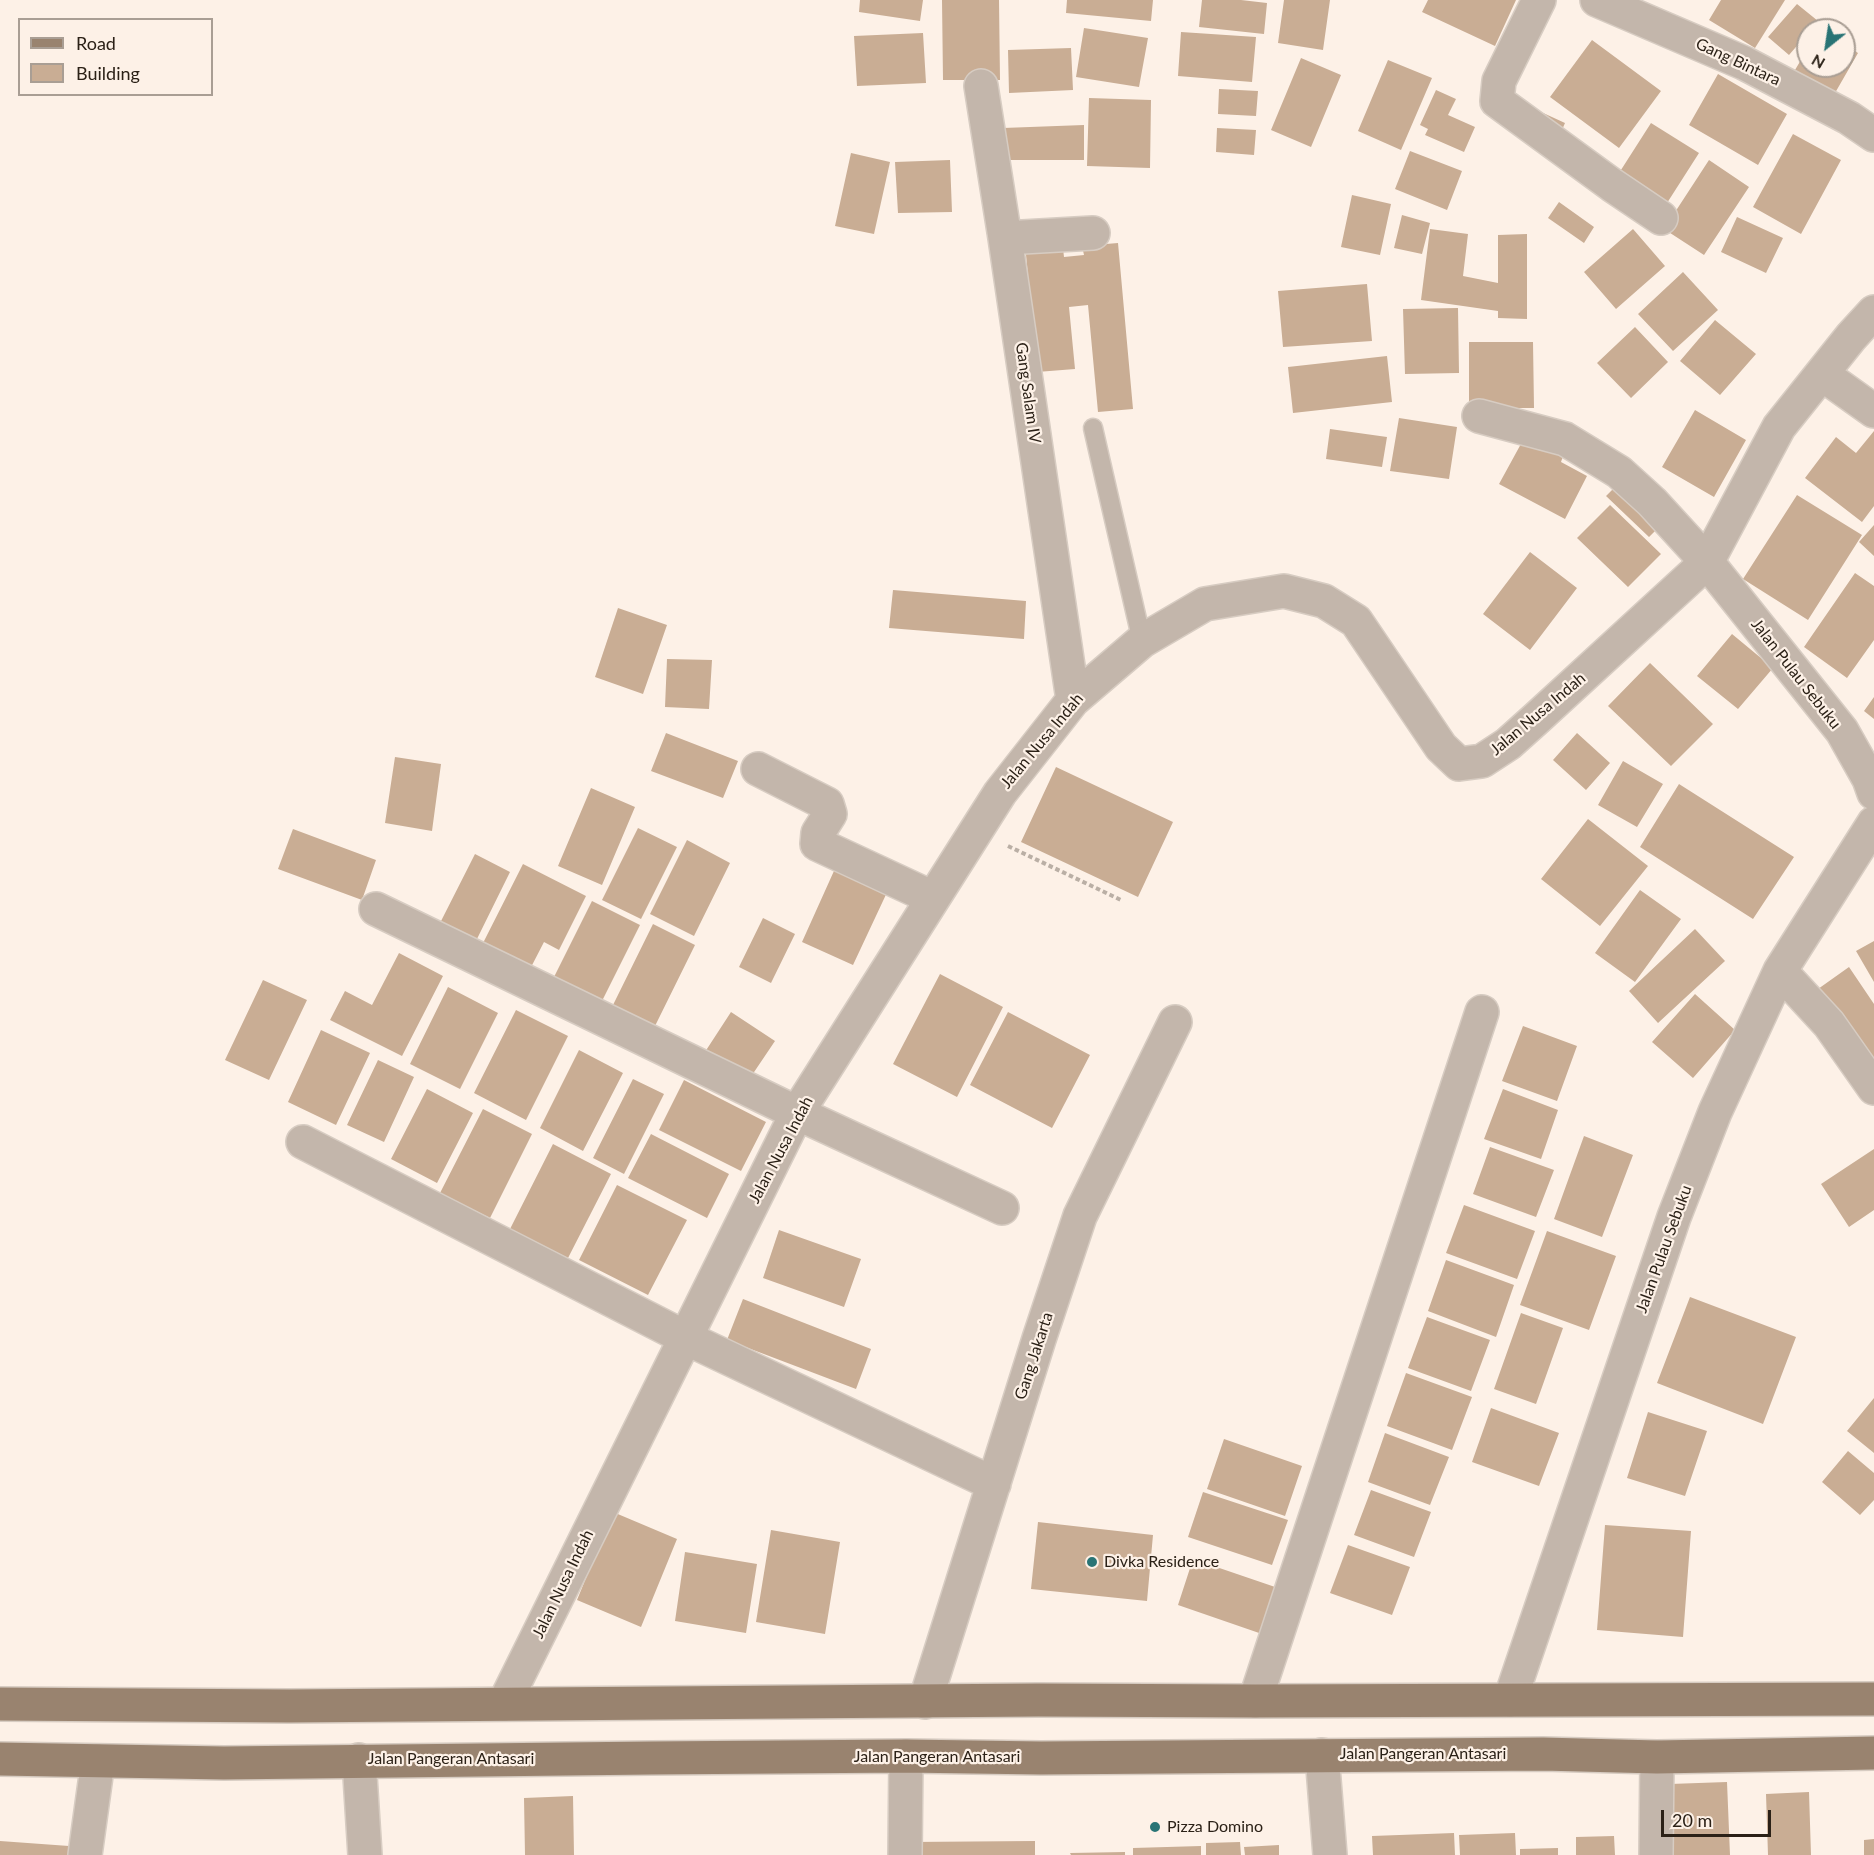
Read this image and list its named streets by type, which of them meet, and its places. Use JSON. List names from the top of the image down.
{
  "streets": {
    "main road": ["Jalan Pangeran Antasari"],
    "street": [
      "Gang Bintara",
      "Gang Salam IV",
      "Jalan Pulau Sebuku",
      "Jalan Nusa Indah",
      "Gang Jakarta"
    ]
  },
  "crossings": [
    ["Gang Salam IV", "Jalan Nusa Indah"],
    ["Jalan Pulau Sebuku", "Jalan Nusa Indah"]
  ],
  "places": ["Divka Residence", "Pizza Domino"],
  "legend": ["Road", "Building"],
  "scale_bar": "20 m",
  "north": "bottom left"
}
